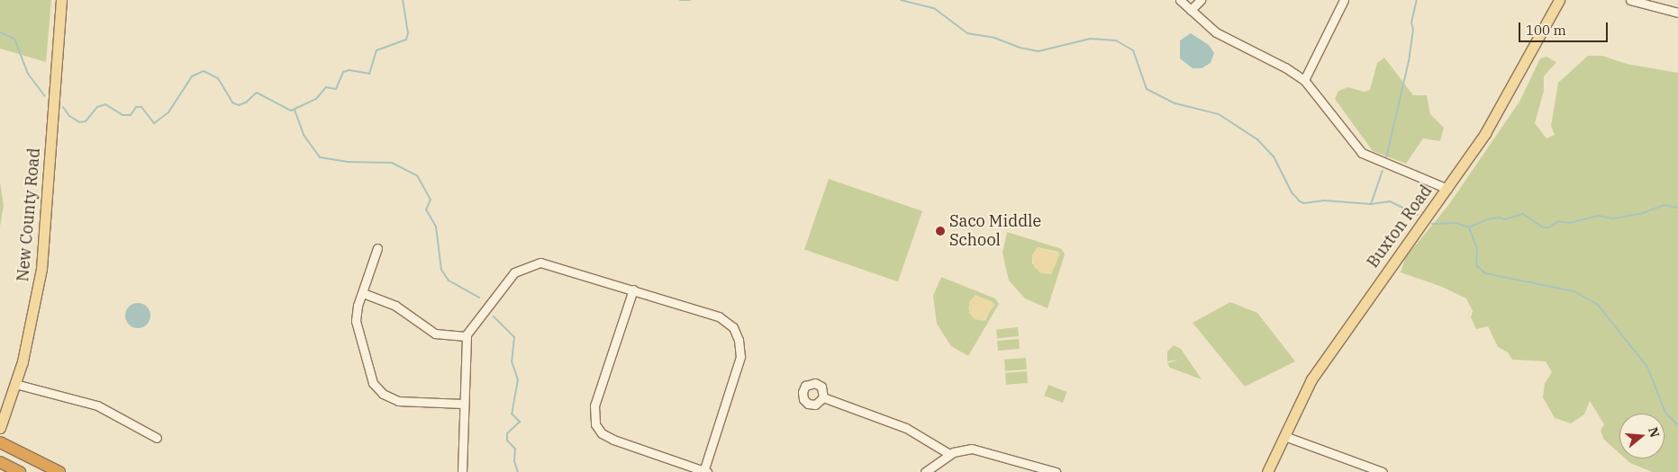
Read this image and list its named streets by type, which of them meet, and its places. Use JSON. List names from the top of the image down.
{
  "streets": {
    "main road": ["New County Road", "Buxton Road"]
  },
  "places": ["Saco Middle School"],
  "scale_bar": "100 m",
  "north": "right"
}
